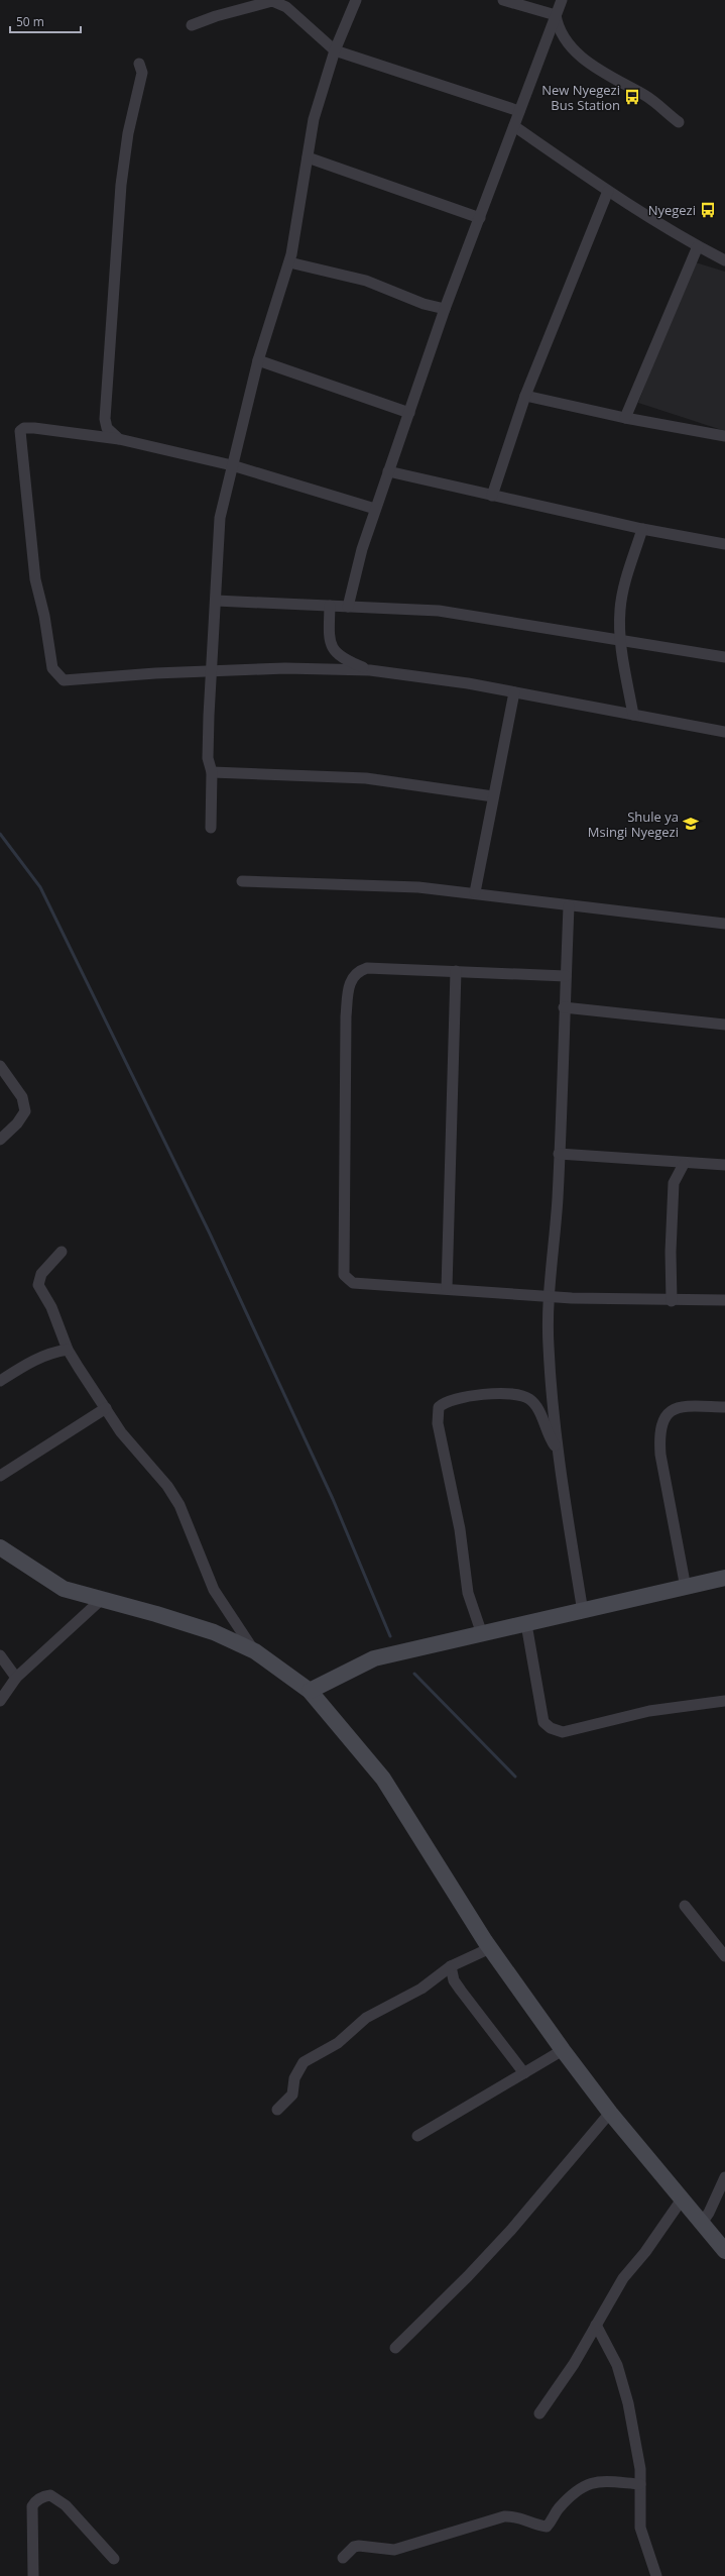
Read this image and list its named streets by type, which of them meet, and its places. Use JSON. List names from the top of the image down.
{
  "places": {
    "bus stop": ["New Nyegezi Bus Station", "Nyegezi"],
    "school or university": ["Shule ya Msingi Nyegezi"]
  },
  "scale_bar": "50 m"
}
